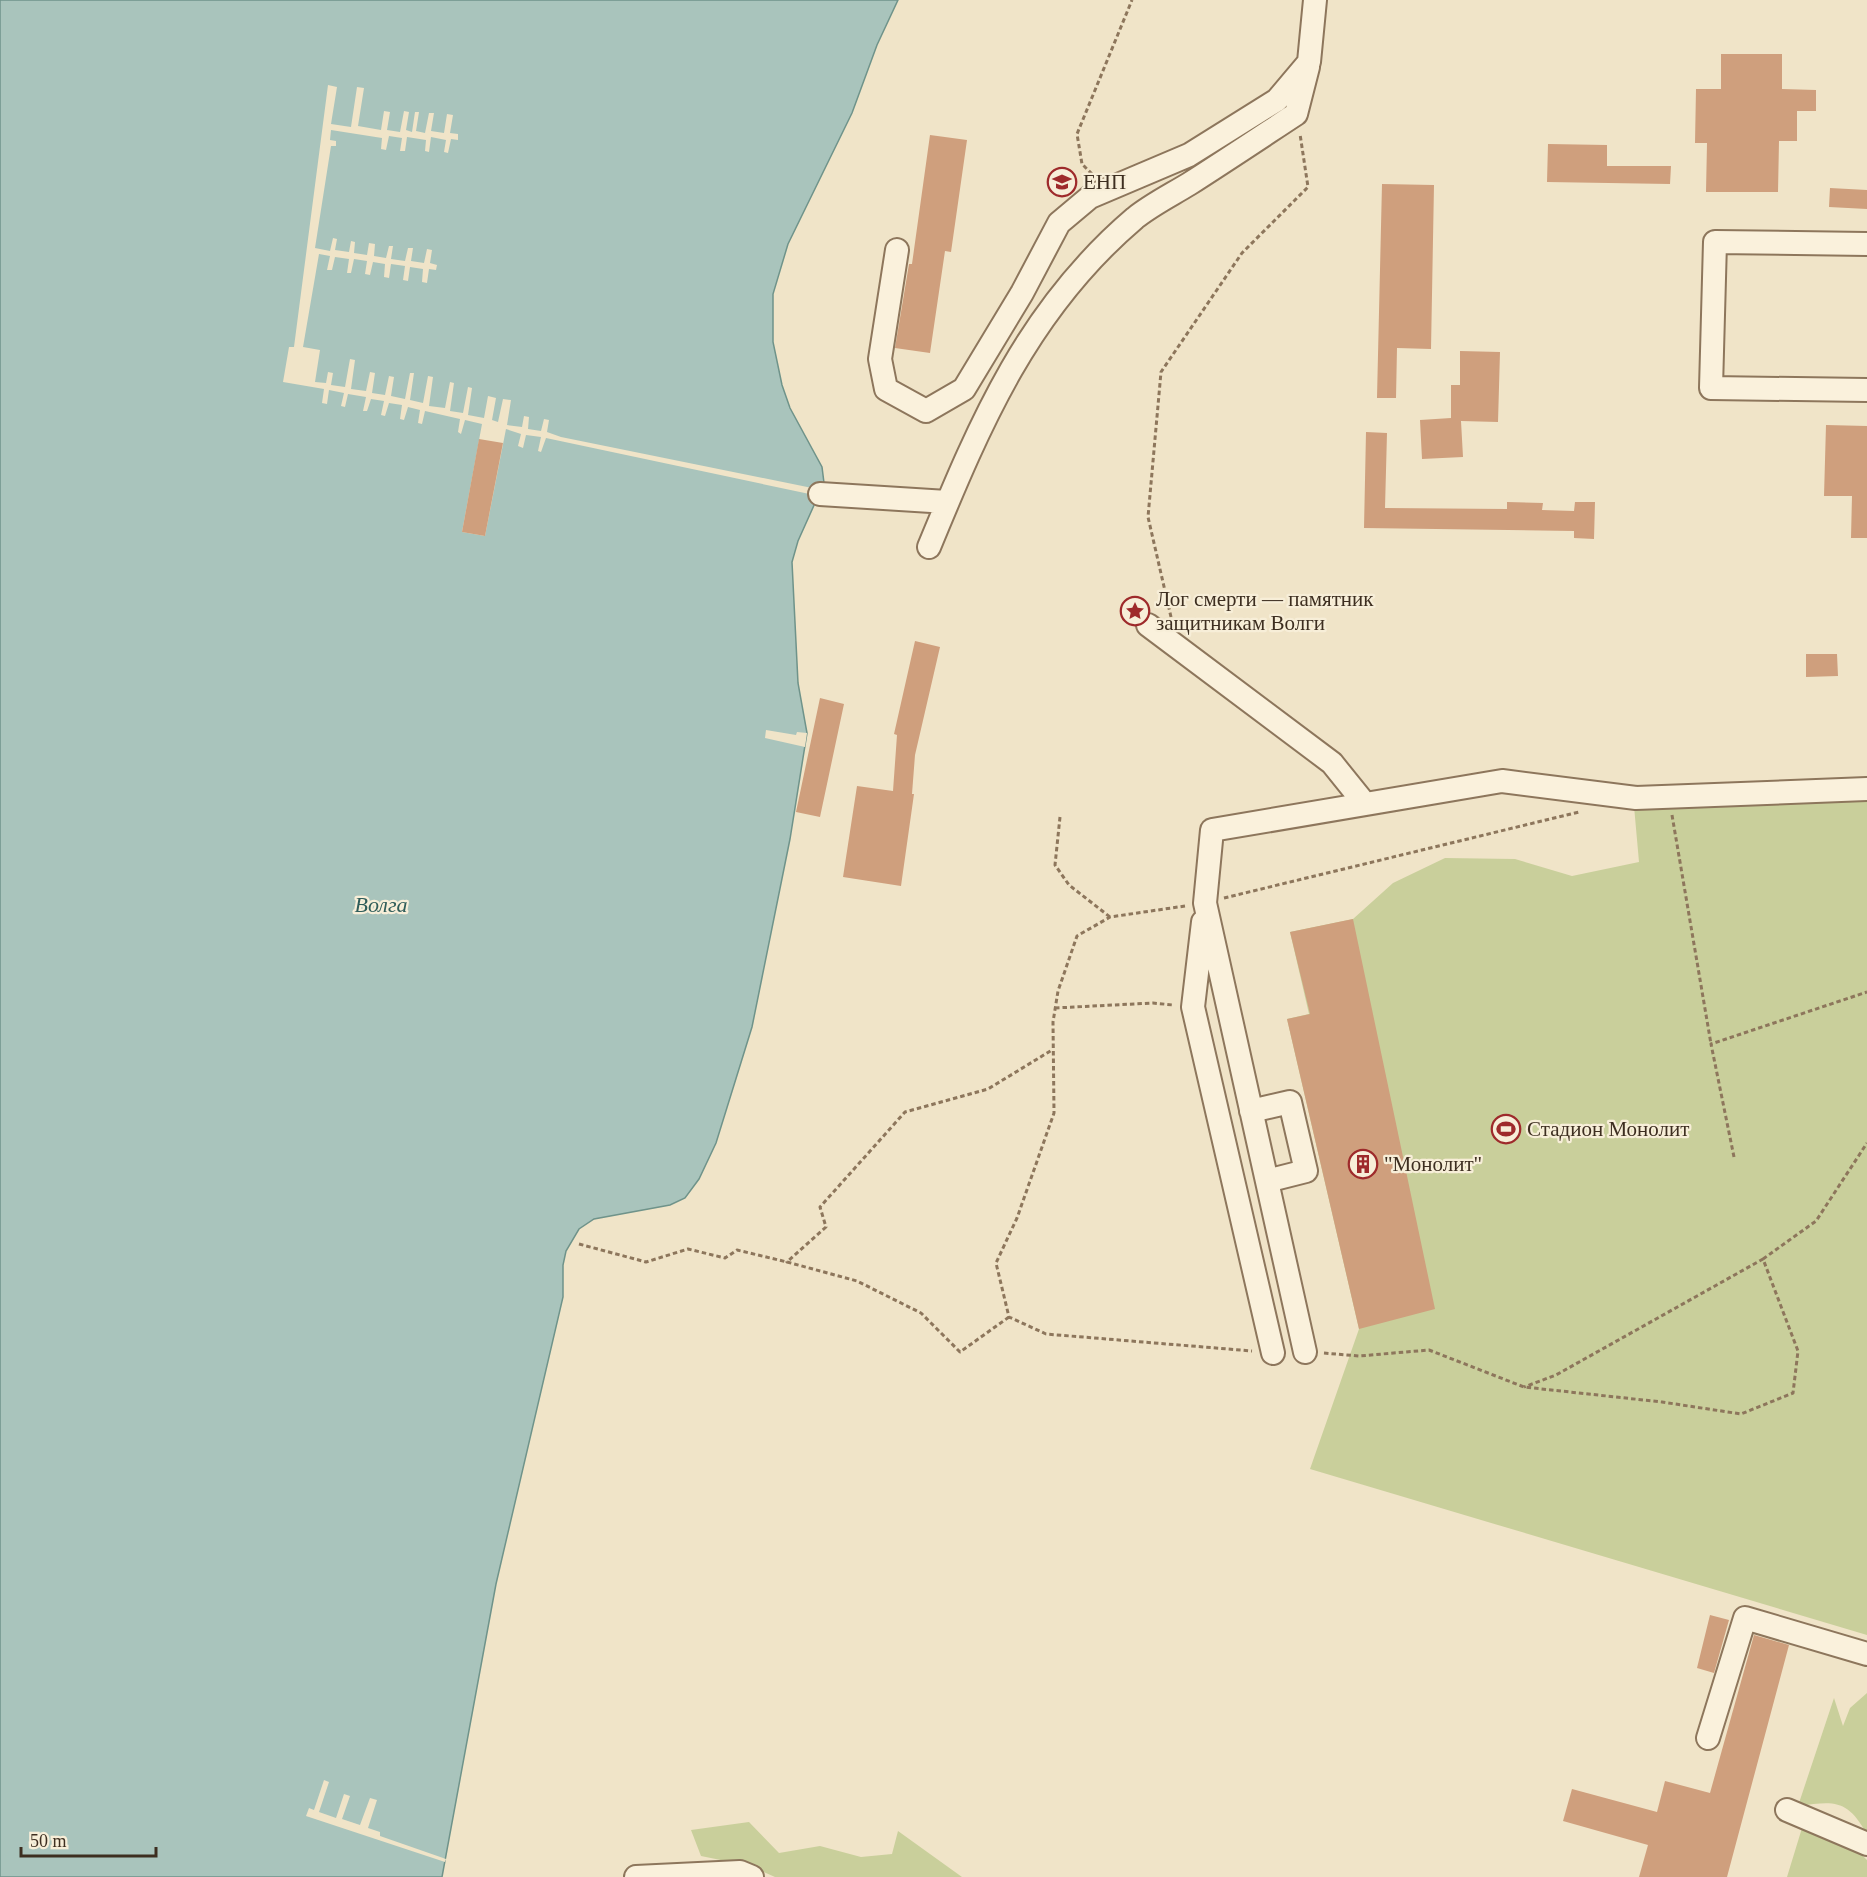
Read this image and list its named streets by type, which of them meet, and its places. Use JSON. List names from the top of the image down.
{
  "water": ["Волга"],
  "places": {
    "school or university": ["ЕНП"],
    "place": ["Лог смерти — памятник защитникам Волги"],
    "sports": ["Стадион Монолит"],
    "building": ["\"Монолит\""]
  },
  "scale_bar": "50 m"
}
